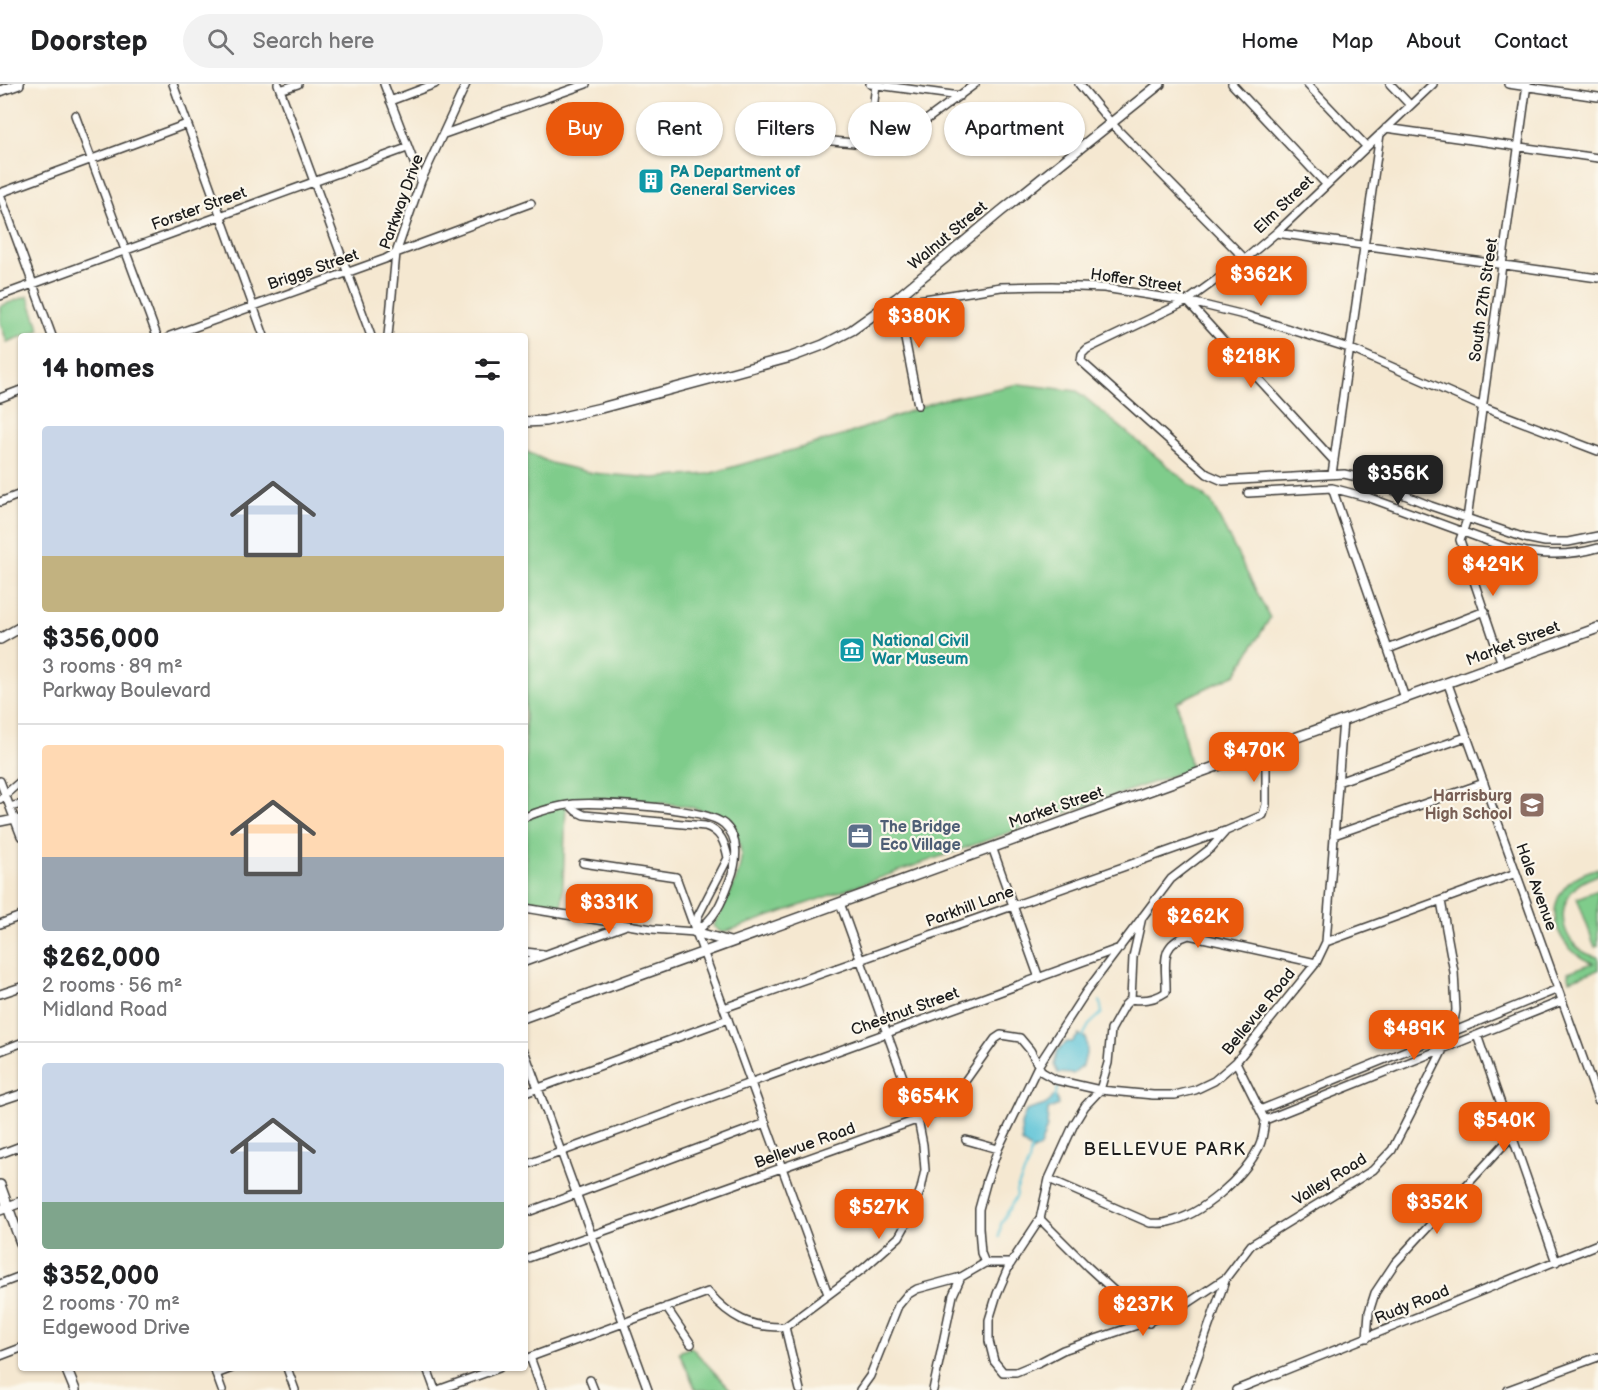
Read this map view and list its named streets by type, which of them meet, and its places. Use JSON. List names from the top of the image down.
{
  "streets": {
    "main road": ["Walnut Street", "Market Street"],
    "street": [
      "Parkway Drive",
      "Elm Street",
      "Forster Street",
      "Briggs Street",
      "Hoffer Street",
      "South 27th Street",
      "Hale Avenue",
      "Parkhill Lane",
      "Chestnut Street",
      "Bellevue Road",
      "Valley Road",
      "Rudy Road"
    ]
  },
  "crossings": [
    ["Parkway Drive", "Briggs Street"],
    ["Elm Street", "Hoffer Street"],
    ["Walnut Street", "Hoffer Street"],
    ["Hoffer Street", "South 27th Street"],
    ["Market Street", "Hale Avenue"],
    ["Market Street", "Bellevue Road"]
  ],
  "districts": ["BELLEVUE PARK"],
  "places": {
    "building": ["PA Department of General Services"],
    "museum": ["National Civil War Museum"],
    "school or university": ["Harrisburg High School"],
    "office": ["The Bridge Eco Village"]
  },
  "page": {
    "header": "Doorstep",
    "search": "Search here",
    "nav": [
      "Home",
      "Map",
      "About",
      "Contact"
    ],
    "chip": [
      "Buy",
      "Rent",
      "Filters",
      "New",
      "Apartment"
    ],
    "price": [
      "$362K",
      "$380K",
      "$218K",
      "$356K",
      "$429K",
      "$470K",
      "$331K",
      "$262K",
      "$489K",
      "$654K",
      "$540K",
      "$352K",
      "$527K",
      "$237K"
    ],
    "heading": "14 homes",
    "list": [
      {
        "name": "$356,000",
        "note": "3 rooms · 89 m² · Parkway Boulevard"
      },
      {
        "name": "$262,000",
        "note": "2 rooms · 56 m² · Midland Road"
      },
      {
        "name": "$352,000",
        "note": "2 rooms · 70 m² · Edgewood Drive"
      }
    ]
  }
}
